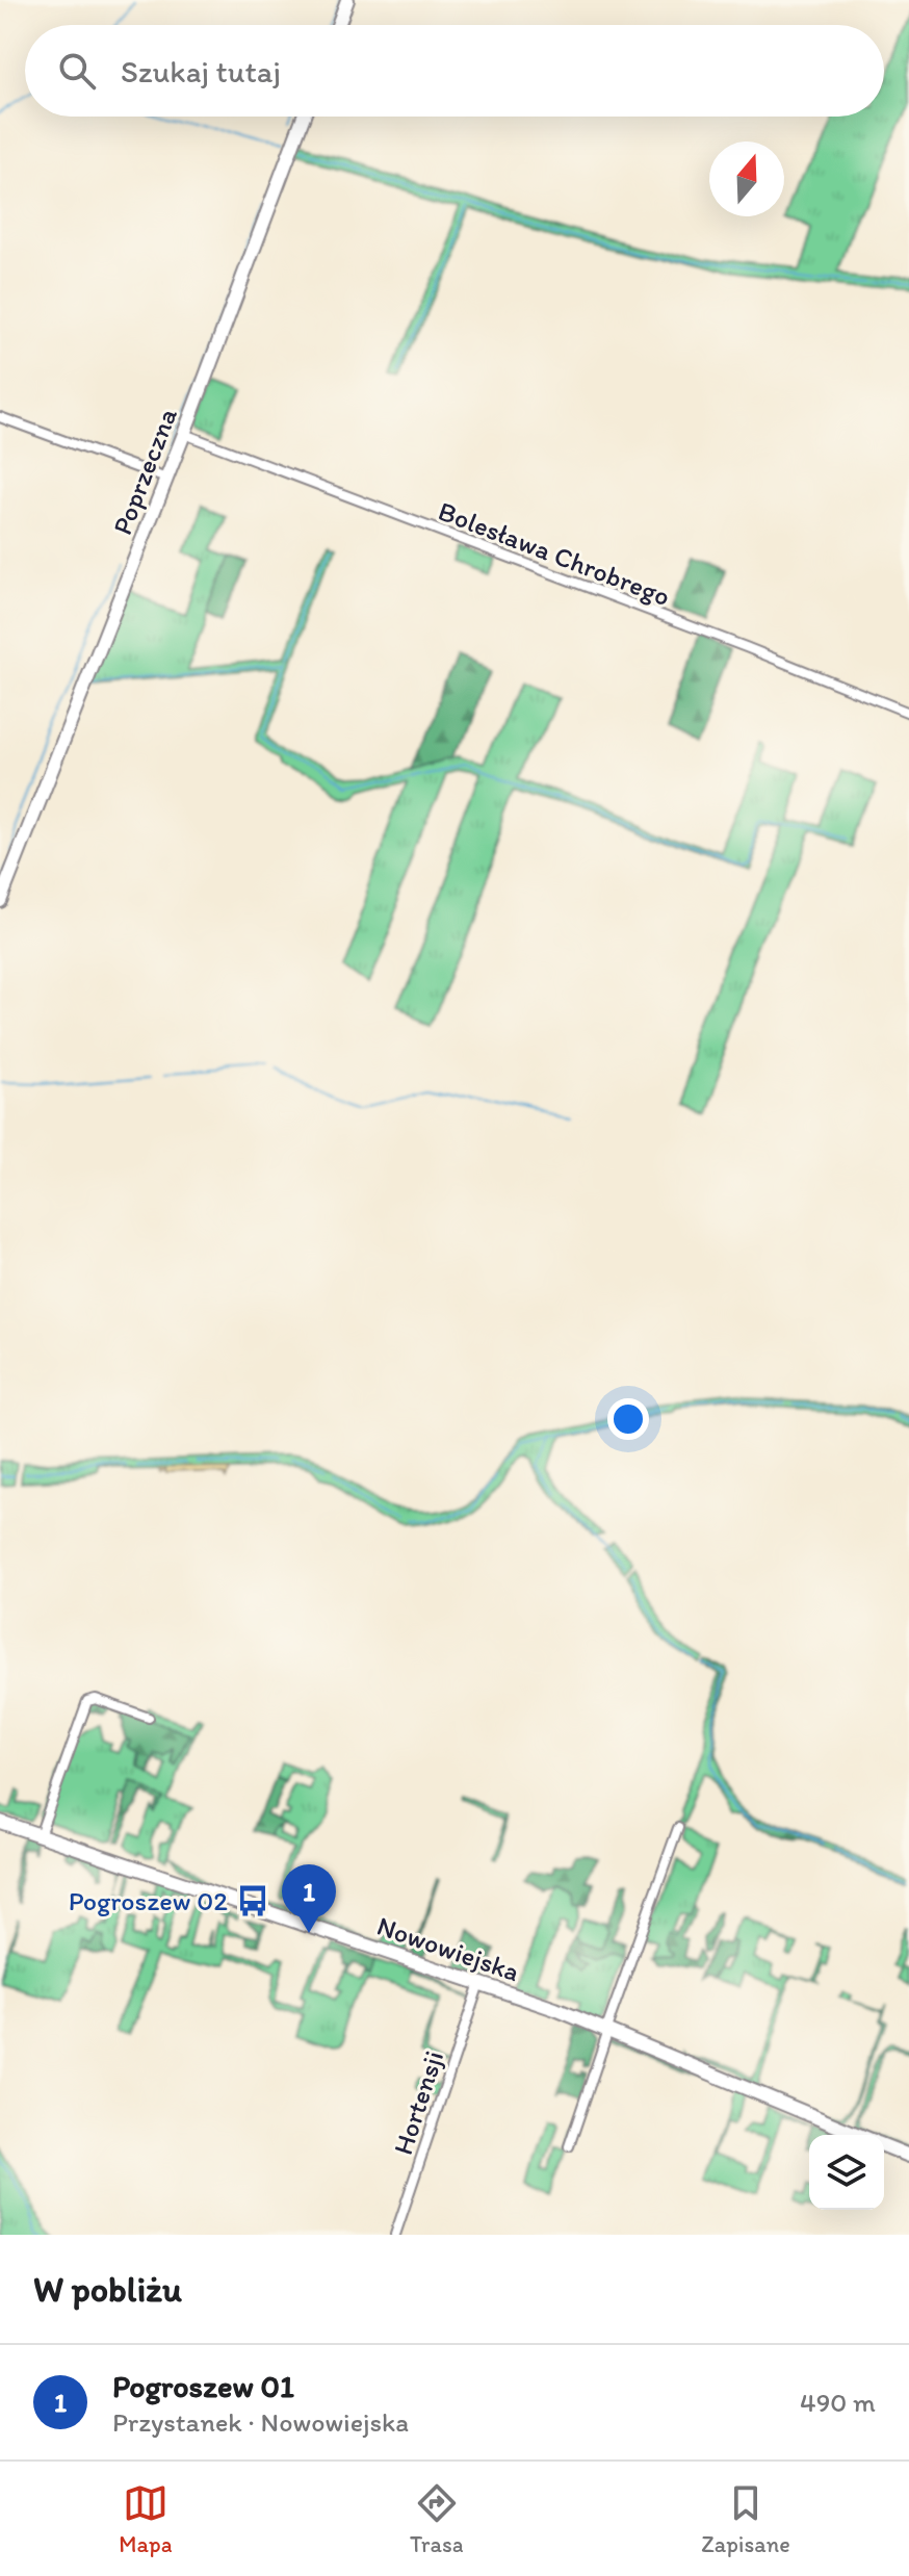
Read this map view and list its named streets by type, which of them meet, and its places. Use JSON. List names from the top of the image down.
{
  "streets": {
    "street": [
      "Poprzeczna",
      "Bolesława Chrobrego",
      "Nowowiejska",
      "Hortensji"
    ]
  },
  "crossings": [
    ["Poprzeczna", "Bolesława Chrobrego"],
    ["Nowowiejska", "Hortensji"]
  ],
  "places": {
    "bus stop": ["Pogroszew 02"]
  },
  "north": "top",
  "page": {
    "search": "Szukaj tutaj",
    "pins": "1",
    "heading": "W pobliżu",
    "list": [
      {
        "mark": "1",
        "name": "Pogroszew 01",
        "note": "Przystanek · Nowowiejska",
        "value": "490 m"
      }
    ],
    "nav": ["Mapa", "Trasa", "Zapisane"]
  }
}
